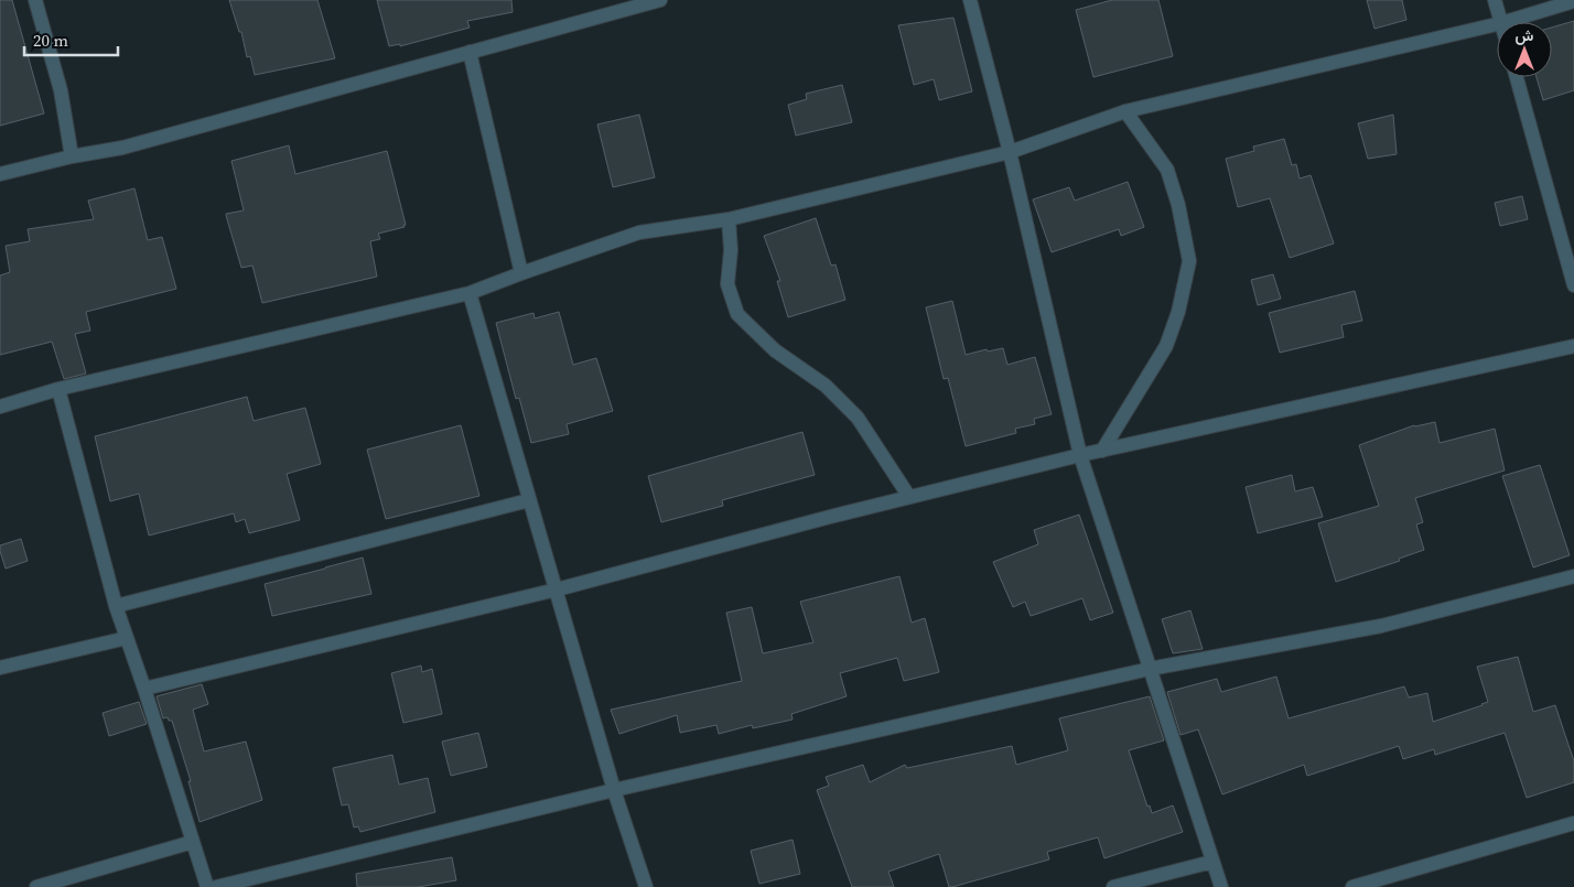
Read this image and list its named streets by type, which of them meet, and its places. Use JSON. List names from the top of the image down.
{
  "scale_bar": "20 m",
  "north": "top"
}
